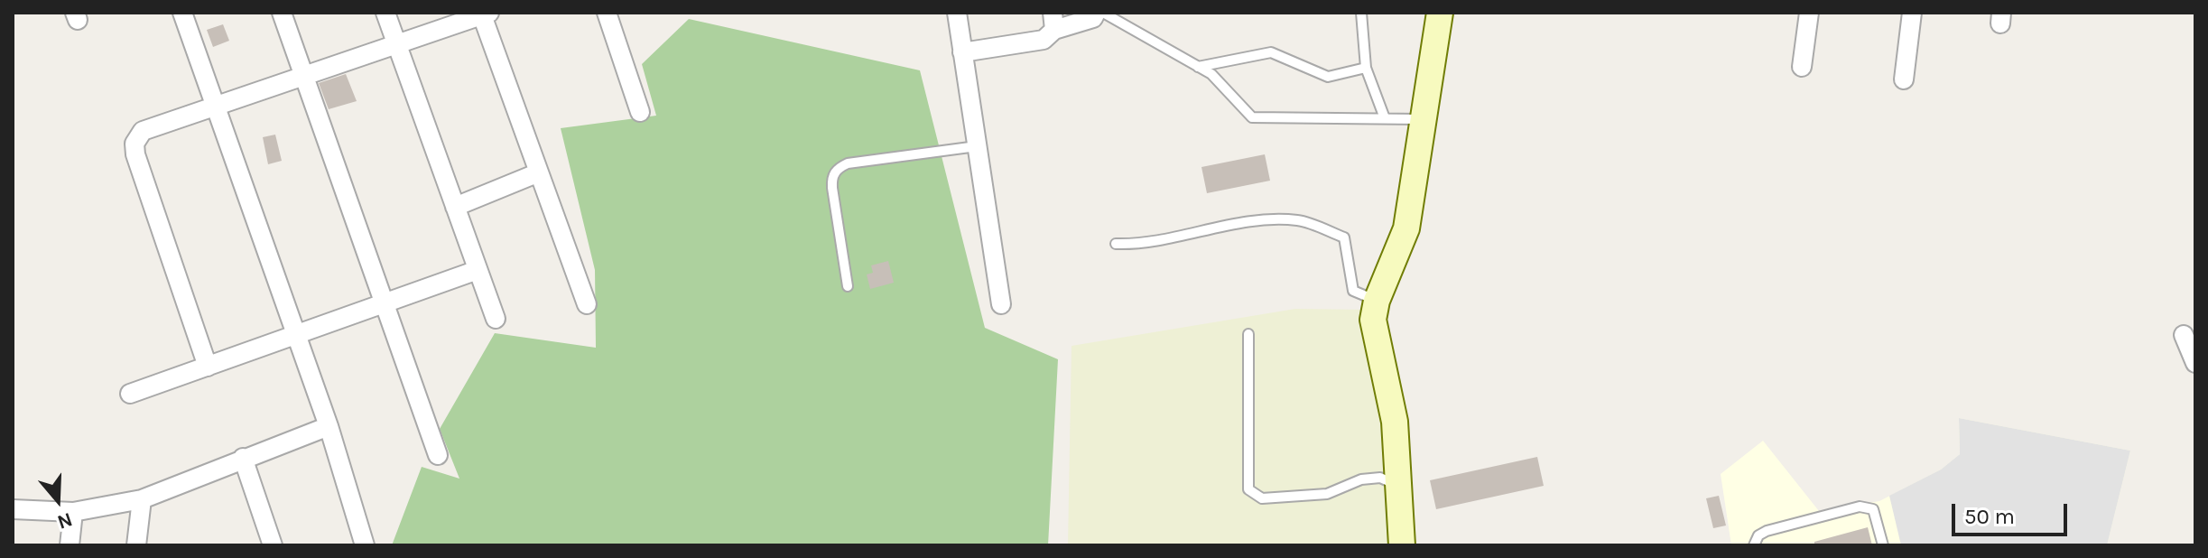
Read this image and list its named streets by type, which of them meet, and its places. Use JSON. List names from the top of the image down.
{
  "scale_bar": "50 m",
  "north": "bottom"
}
